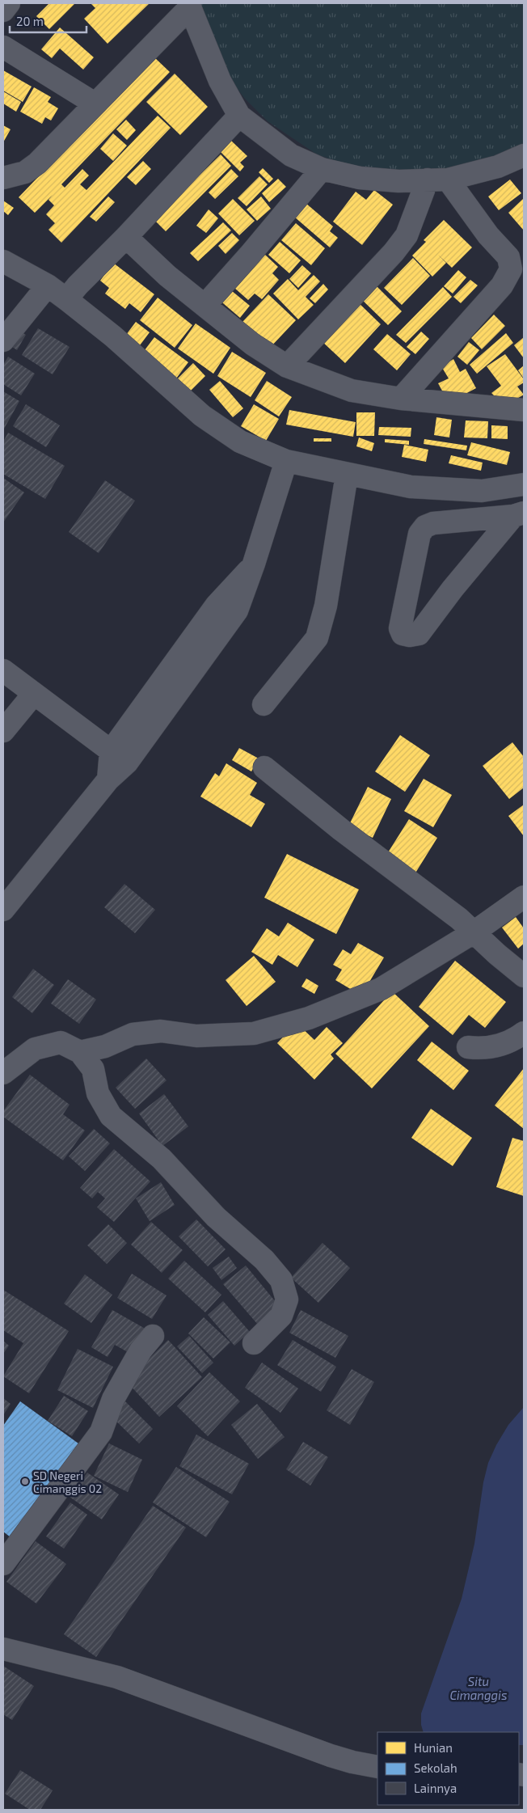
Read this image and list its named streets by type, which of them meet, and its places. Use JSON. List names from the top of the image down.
{
  "water": ["Situ Cimanggis"],
  "places": ["SD Negeri Cimanggis 02"],
  "legend": ["Hunian", "Sekolah", "Lainnya"],
  "scale_bar": "20 m"
}
